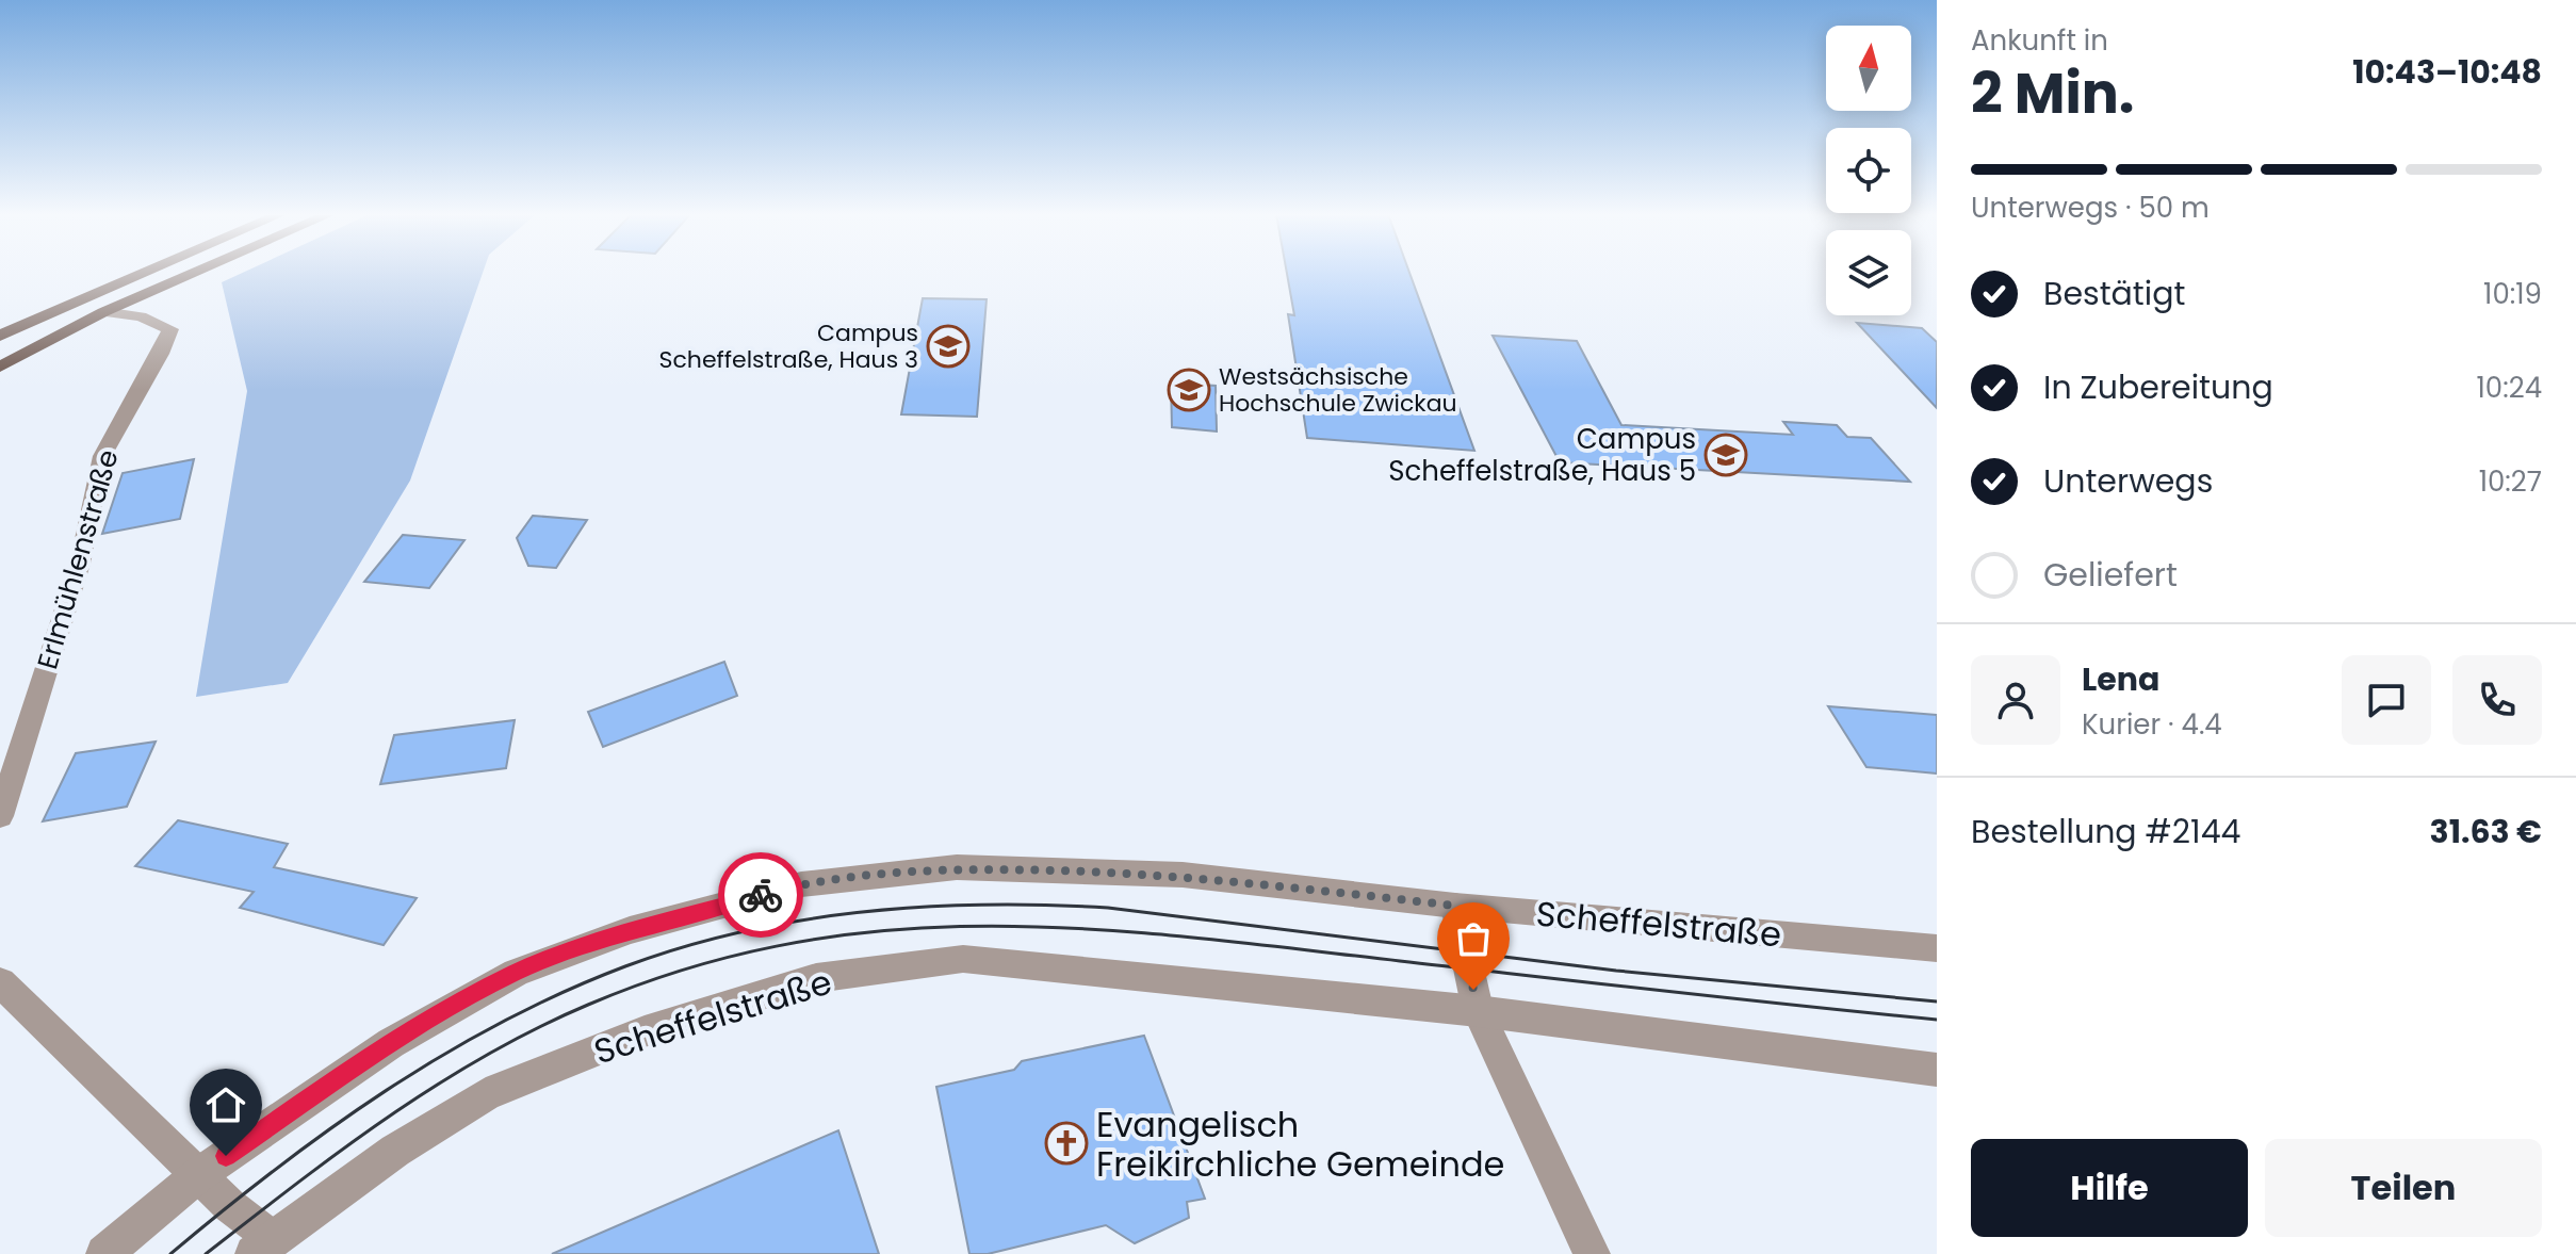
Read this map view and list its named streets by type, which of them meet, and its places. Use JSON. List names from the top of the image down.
{
  "streets": {
    "street": ["Erlmühlenstraße", "Scheffelstraße"]
  },
  "places": {
    "school or university": ["Campus Scheffelstraße, Haus 3", "Westsächsische Hochschule Zwickau", "Campus Scheffelstraße, Haus 5"],
    "church": ["Evangelisch Freikirchliche Gemeinde"]
  },
  "north": "top",
  "page": {
    "heading": ["2 Min.", "Ankunft in", "10:43–10:48"],
    "panel": [
      "Lena",
      "Kurier · 4.4",
      "Bestellung #2144",
      "31.63 €"
    ],
    "bar": "Unterwegs · 50 m",
    "list": [
      ["Bestätigt", "10:19"],
      ["In Zubereitung", "10:24"],
      ["Unterwegs", "10:27"],
      "Geliefert"
    ],
    "buttons": ["Hilfe", "Teilen"]
  }
}
